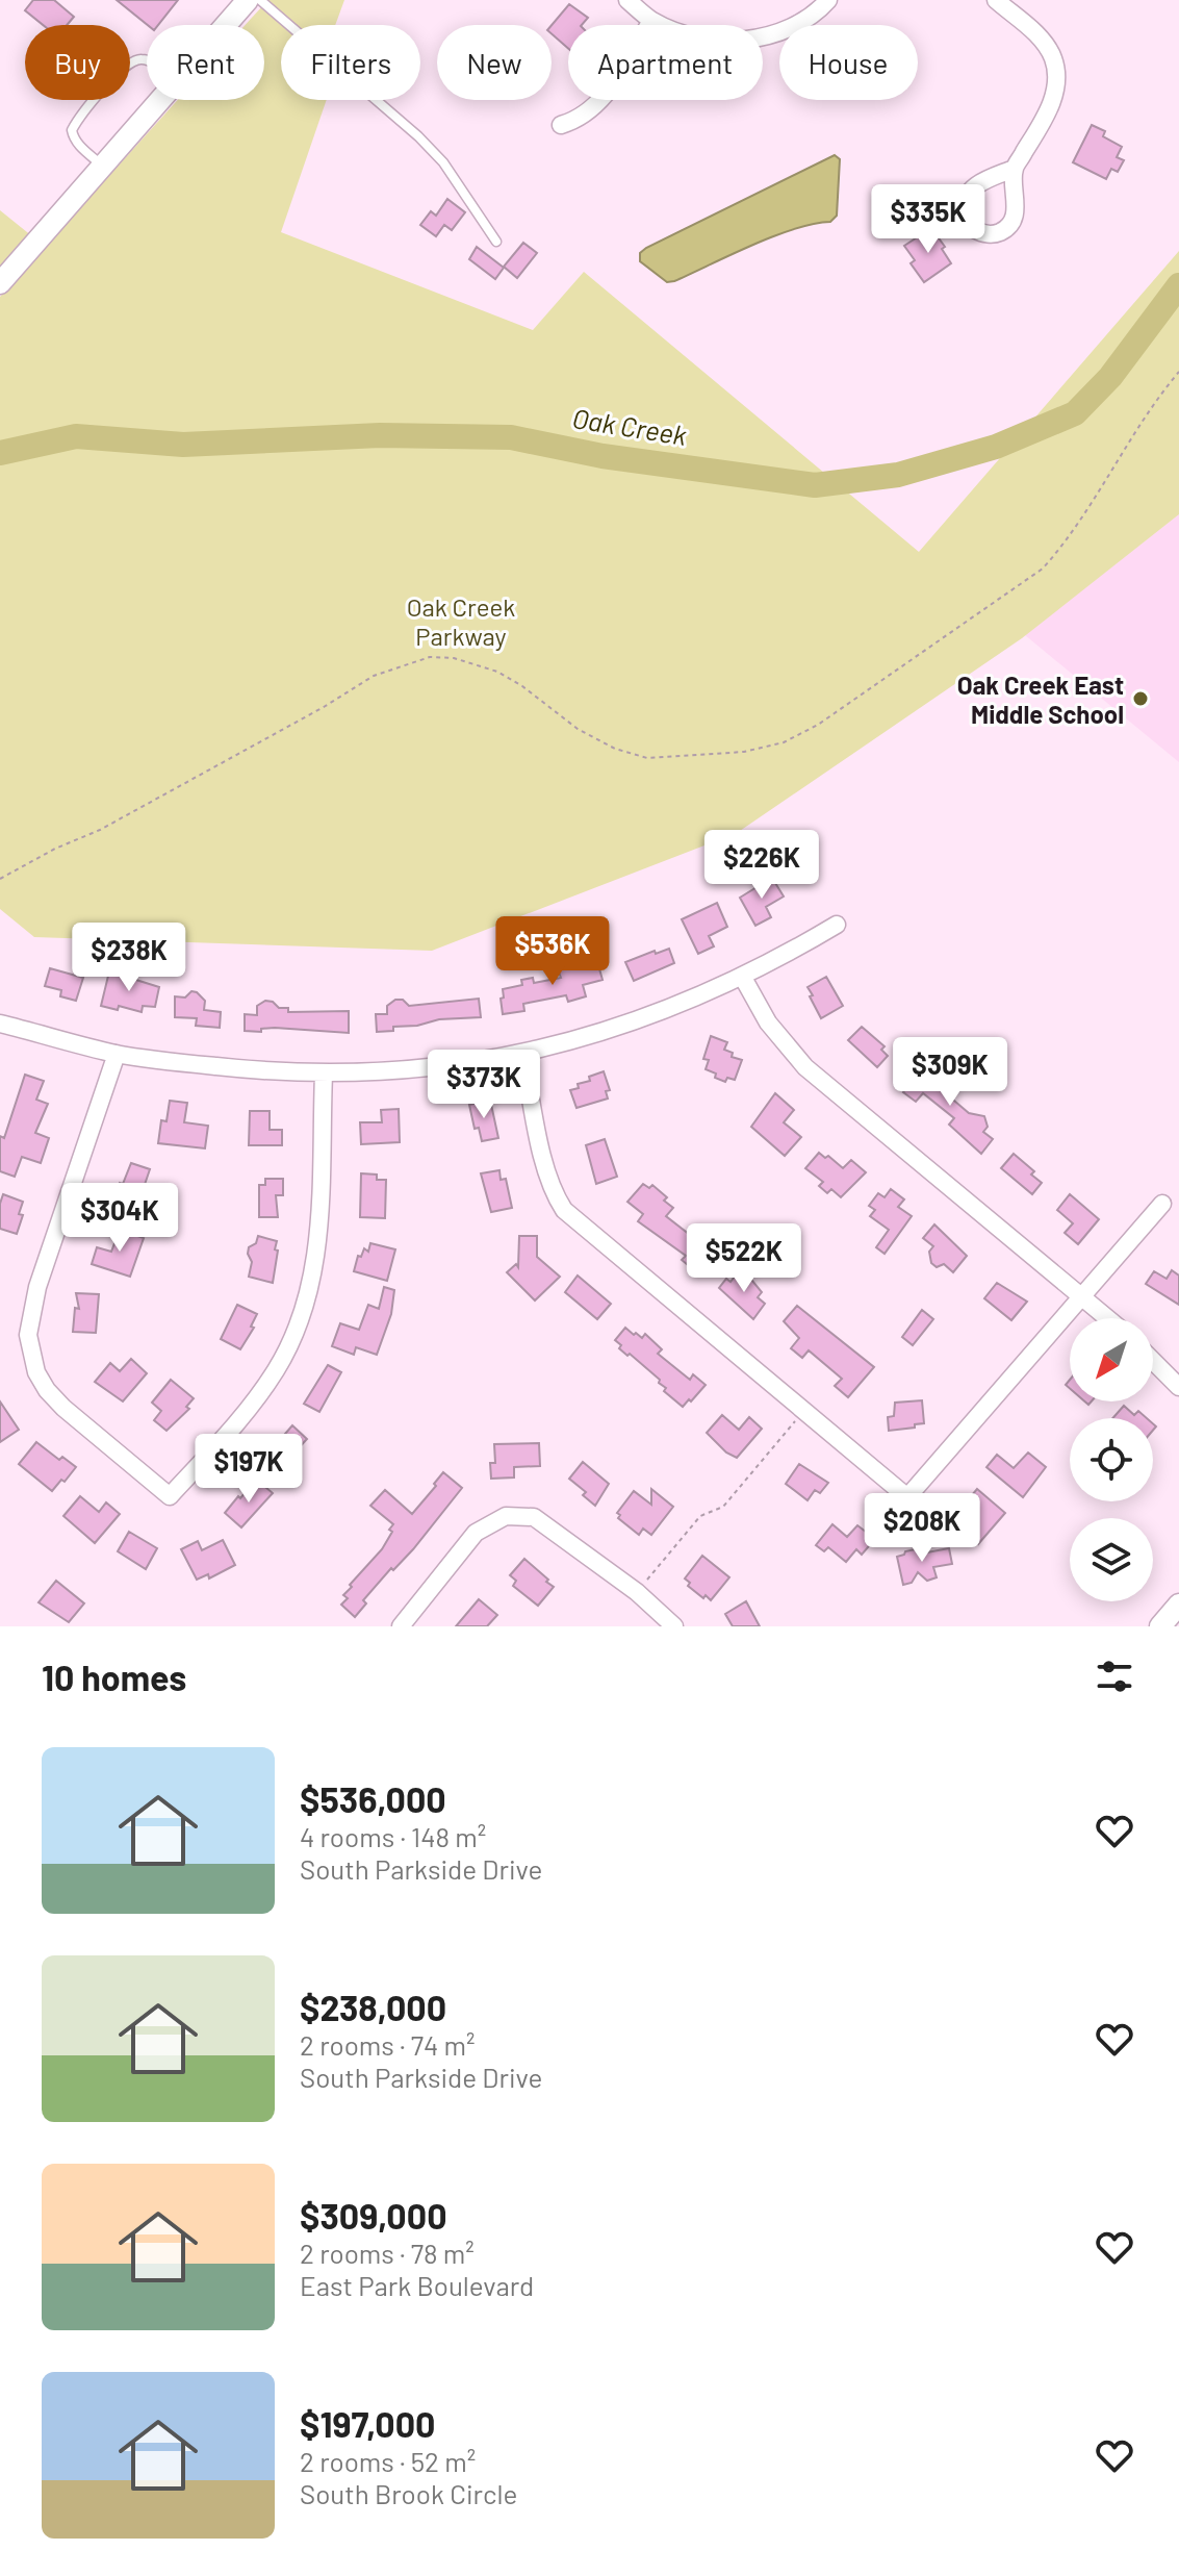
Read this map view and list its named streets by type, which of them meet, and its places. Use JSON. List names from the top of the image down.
{
  "water": ["Oak Creek"],
  "parks": ["Oak Creek Parkway"],
  "places": ["Oak Creek East Middle School"],
  "north": "bottom left",
  "page": {
    "chip": [
      "Buy",
      "Rent",
      "Filters",
      "New",
      "Apartment",
      "House"
    ],
    "price": [
      "$335K",
      "$226K",
      "$536K",
      "$238K",
      "$309K",
      "$373K",
      "$304K",
      "$522K",
      "$197K",
      "$208K"
    ],
    "heading": "10 homes",
    "list": [
      {
        "name": "$536,000",
        "note": "4 rooms · 148 m² · South Parkside Drive"
      },
      {
        "name": "$238,000",
        "note": "2 rooms · 74 m² · South Parkside Drive"
      },
      {
        "name": "$309,000",
        "note": "2 rooms · 78 m² · East Park Boulevard"
      },
      {
        "name": "$197,000",
        "note": "2 rooms · 52 m² · South Brook Circle"
      }
    ]
  }
}
